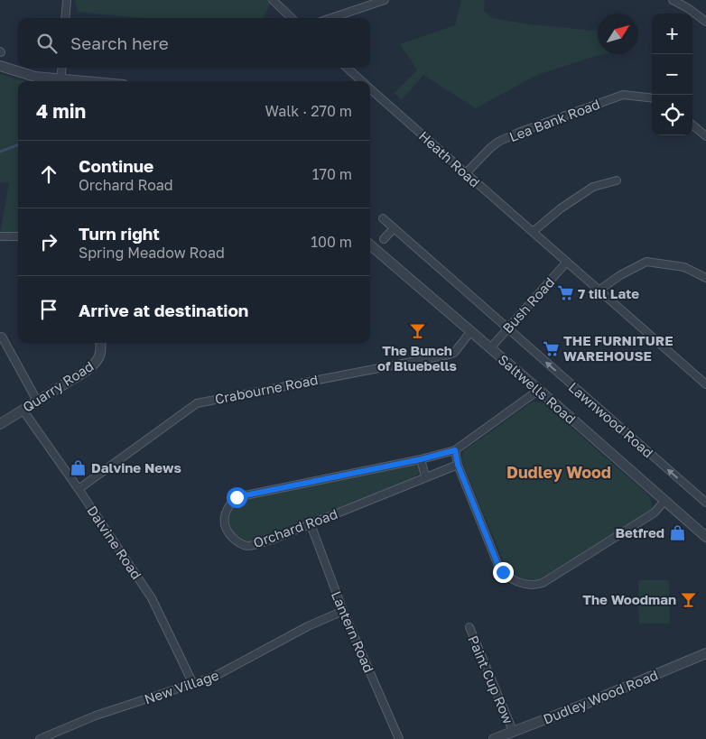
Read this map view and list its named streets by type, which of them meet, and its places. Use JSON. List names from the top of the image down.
{
  "streets": {
    "street": [
      "Lea Bank Road",
      "Heath Road",
      "Bush Road",
      "Quarry Road",
      "Crabourne Road",
      "Saltwells Road",
      "Lawnwood Road",
      "Orchard Road",
      "Dalvine Road",
      "Lantern Road",
      "Paint Cup Row",
      "New Village",
      "Dudley Wood Road"
    ]
  },
  "crossings": [
    ["Lea Bank Road", "Heath Road"],
    ["Heath Road", "Bush Road"],
    ["Bush Road", "Saltwells Road"],
    ["Bush Road", "Lawnwood Road"],
    ["Quarry Road", "Dalvine Road"],
    ["Crabourne Road", "Saltwells Road"],
    ["Crabourne Road", "Dalvine Road"],
    ["Saltwells Road", "Orchard Road"],
    ["Orchard Road", "Lantern Road"],
    ["Dalvine Road", "New Village"],
    ["Lantern Road", "New Village"],
    ["Paint Cup Row", "Dudley Wood Road"]
  ],
  "one_way": ["Lawnwood Road"],
  "districts": ["Dudley Wood"],
  "places": {
    "supermarket": ["7 till Late", "THE FURNITURE WAREHOUSE"],
    "bar": ["The Bunch of Bluebells", "The Woodman"],
    "shop": ["Dalvine News", "Betfred"]
  },
  "north": "top right",
  "page": {
    "map_buttons": ["+", "−"],
    "search": "Search here",
    "heading": ["4 min", "Walk · 270 m"],
    "list": [
      ["Continue", "Orchard Road", "170 m"],
      ["Turn right", "Spring Meadow Road", "100 m"],
      "Arrive at destination"
    ]
  }
}
